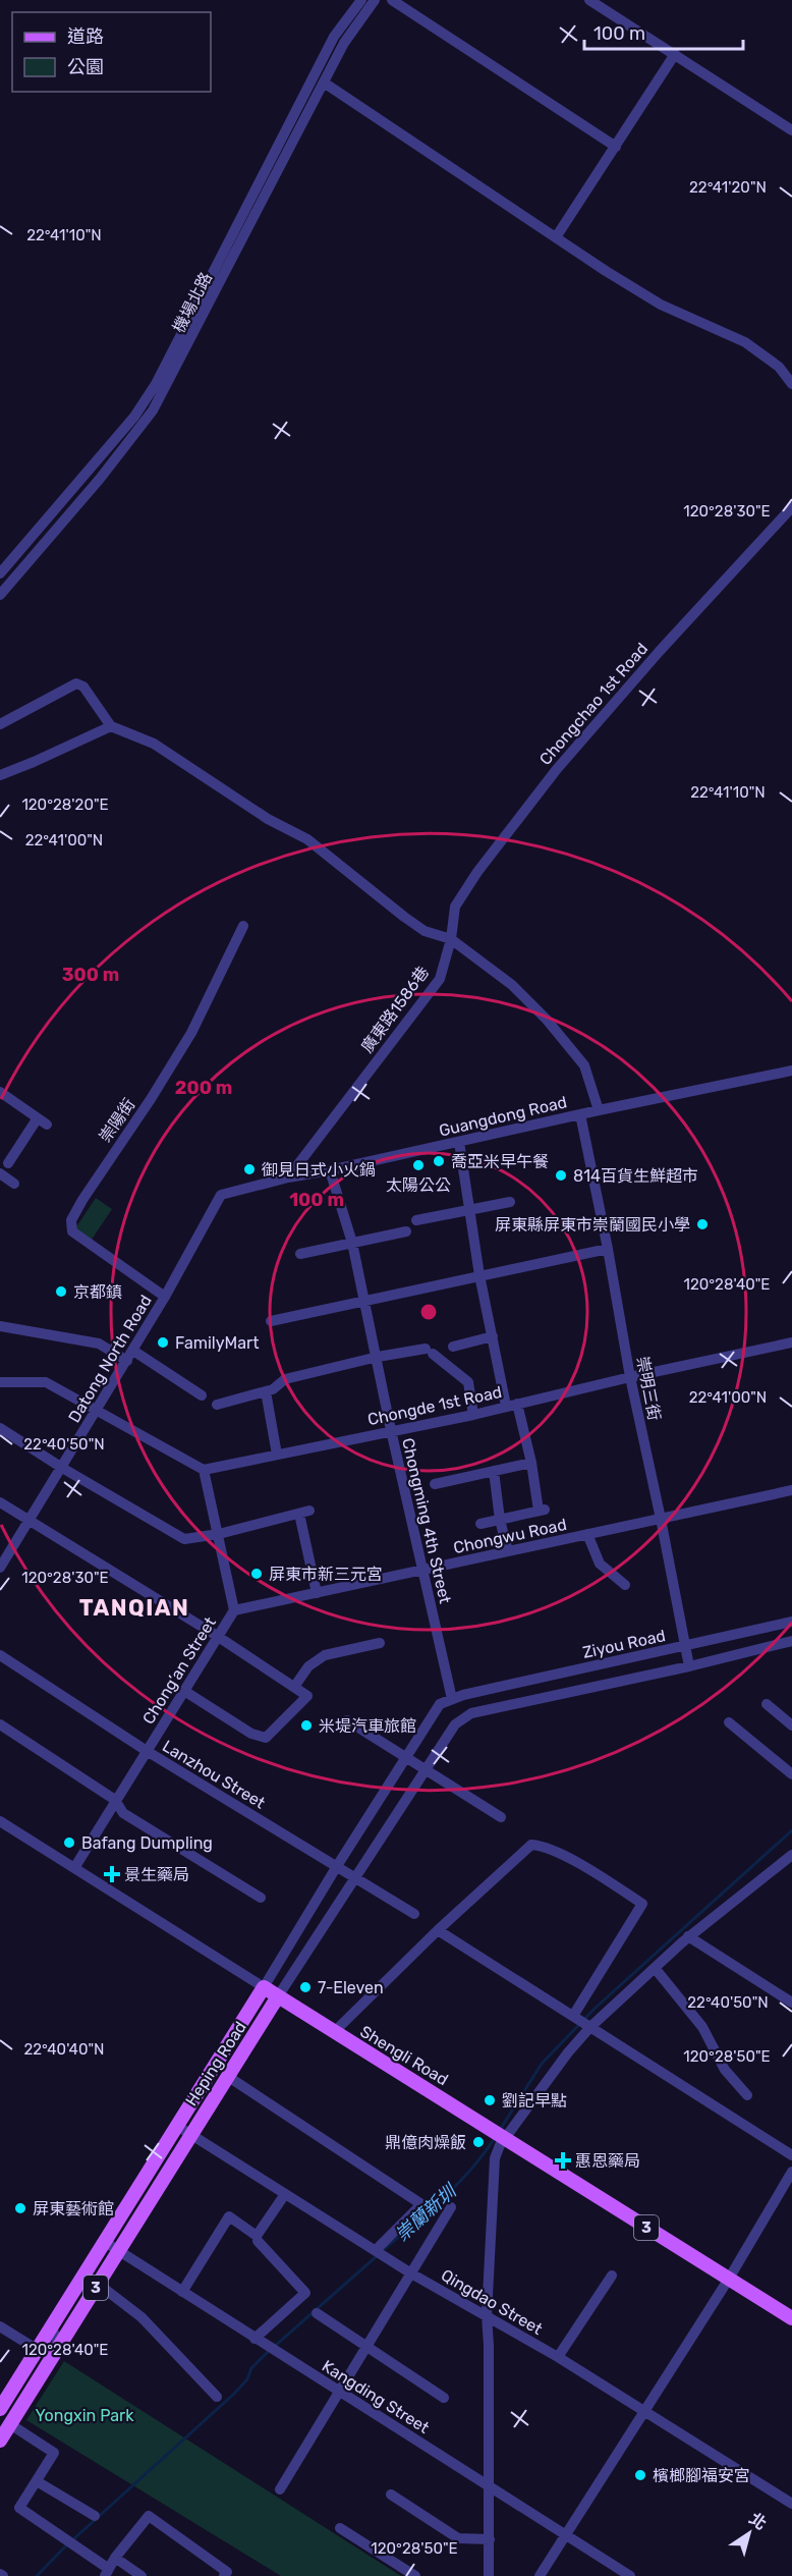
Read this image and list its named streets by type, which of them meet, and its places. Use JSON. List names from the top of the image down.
{
  "streets": {
    "main road": ["Shengli Road", "Heping Road", "3"],
    "street": [
      "機場北路",
      "Chongchao 1st Road",
      "廣東路1586巷",
      "Guangdong Road",
      "崇陽街",
      "Datong North Road",
      "崇明三街",
      "Chongde 1st Road",
      "Chongming 4th Street",
      "Chongwu Road",
      "Ziyou Road",
      "Chong’an Street",
      "Lanzhou Street",
      "Qingdao Street",
      "Kangding Street"
    ]
  },
  "crossings": [
    ["Chongchao 1st Road", "廣東路1586巷"],
    ["廣東路1586巷", "Guangdong Road"],
    ["Guangdong Road", "Datong North Road"],
    ["Guangdong Road", "崇明三街"],
    ["Guangdong Road", "Chongming 4th Street"],
    ["崇陽街", "Datong North Road"],
    ["崇明三街", "Chongde 1st Road"],
    ["崇明三街", "Chongwu Road"],
    ["崇明三街", "Ziyou Road"],
    ["崇明三街", "Heping Road"],
    ["Chongde 1st Road", "Chongming 4th Street"],
    ["Chongde 1st Road", "Chong’an Street"],
    ["Chongming 4th Street", "Chongwu Road"],
    ["Chongming 4th Street", "Heping Road"],
    ["Chongwu Road", "Chong’an Street"],
    ["Ziyou Road", "Heping Road"],
    ["Chong’an Street", "Lanzhou Street"],
    ["Chong’an Street", "Shengli Road"],
    ["Lanzhou Street", "Heping Road"],
    ["Shengli Road", "Heping Road"],
    ["Heping Road", "Qingdao Street"],
    ["Heping Road", "Kangding Street"]
  ],
  "districts": ["TANQIAN"],
  "water": ["崇蘭新圳"],
  "parks": ["Yongxin Park"],
  "places": {
    "other": [
      "喬亞米早午餐",
      "太陽公公",
      "御見日式小火鍋",
      "814百貨生鮮超市",
      "屏東縣屏東市崇蘭國民小學",
      "京都鎮",
      "FamilyMart",
      "屏東市新三元宮",
      "米堤汽車旅館",
      "Bafang Dumpling",
      "7-Eleven",
      "劉記早點",
      "鼎億肉燥飯",
      "屏東藝術館",
      "檳榔腳福安宮"
    ],
    "health": ["景生藥局", "惠恩藥局"]
  },
  "legend": ["道路", "公園"],
  "scale_bar": "100 m",
  "north": "top right",
  "coordinates": [
    "22°41'20\"N",
    "22°41'10\"N",
    "120°28'30\"E",
    "120°28'20\"E",
    "22°41'00\"N",
    "120°28'40\"E",
    "22°40'50\"N",
    "22°40'40\"N",
    "120°28'50\"E"
  ],
  "rings": ["300 m", "200 m", "100 m"]
}
